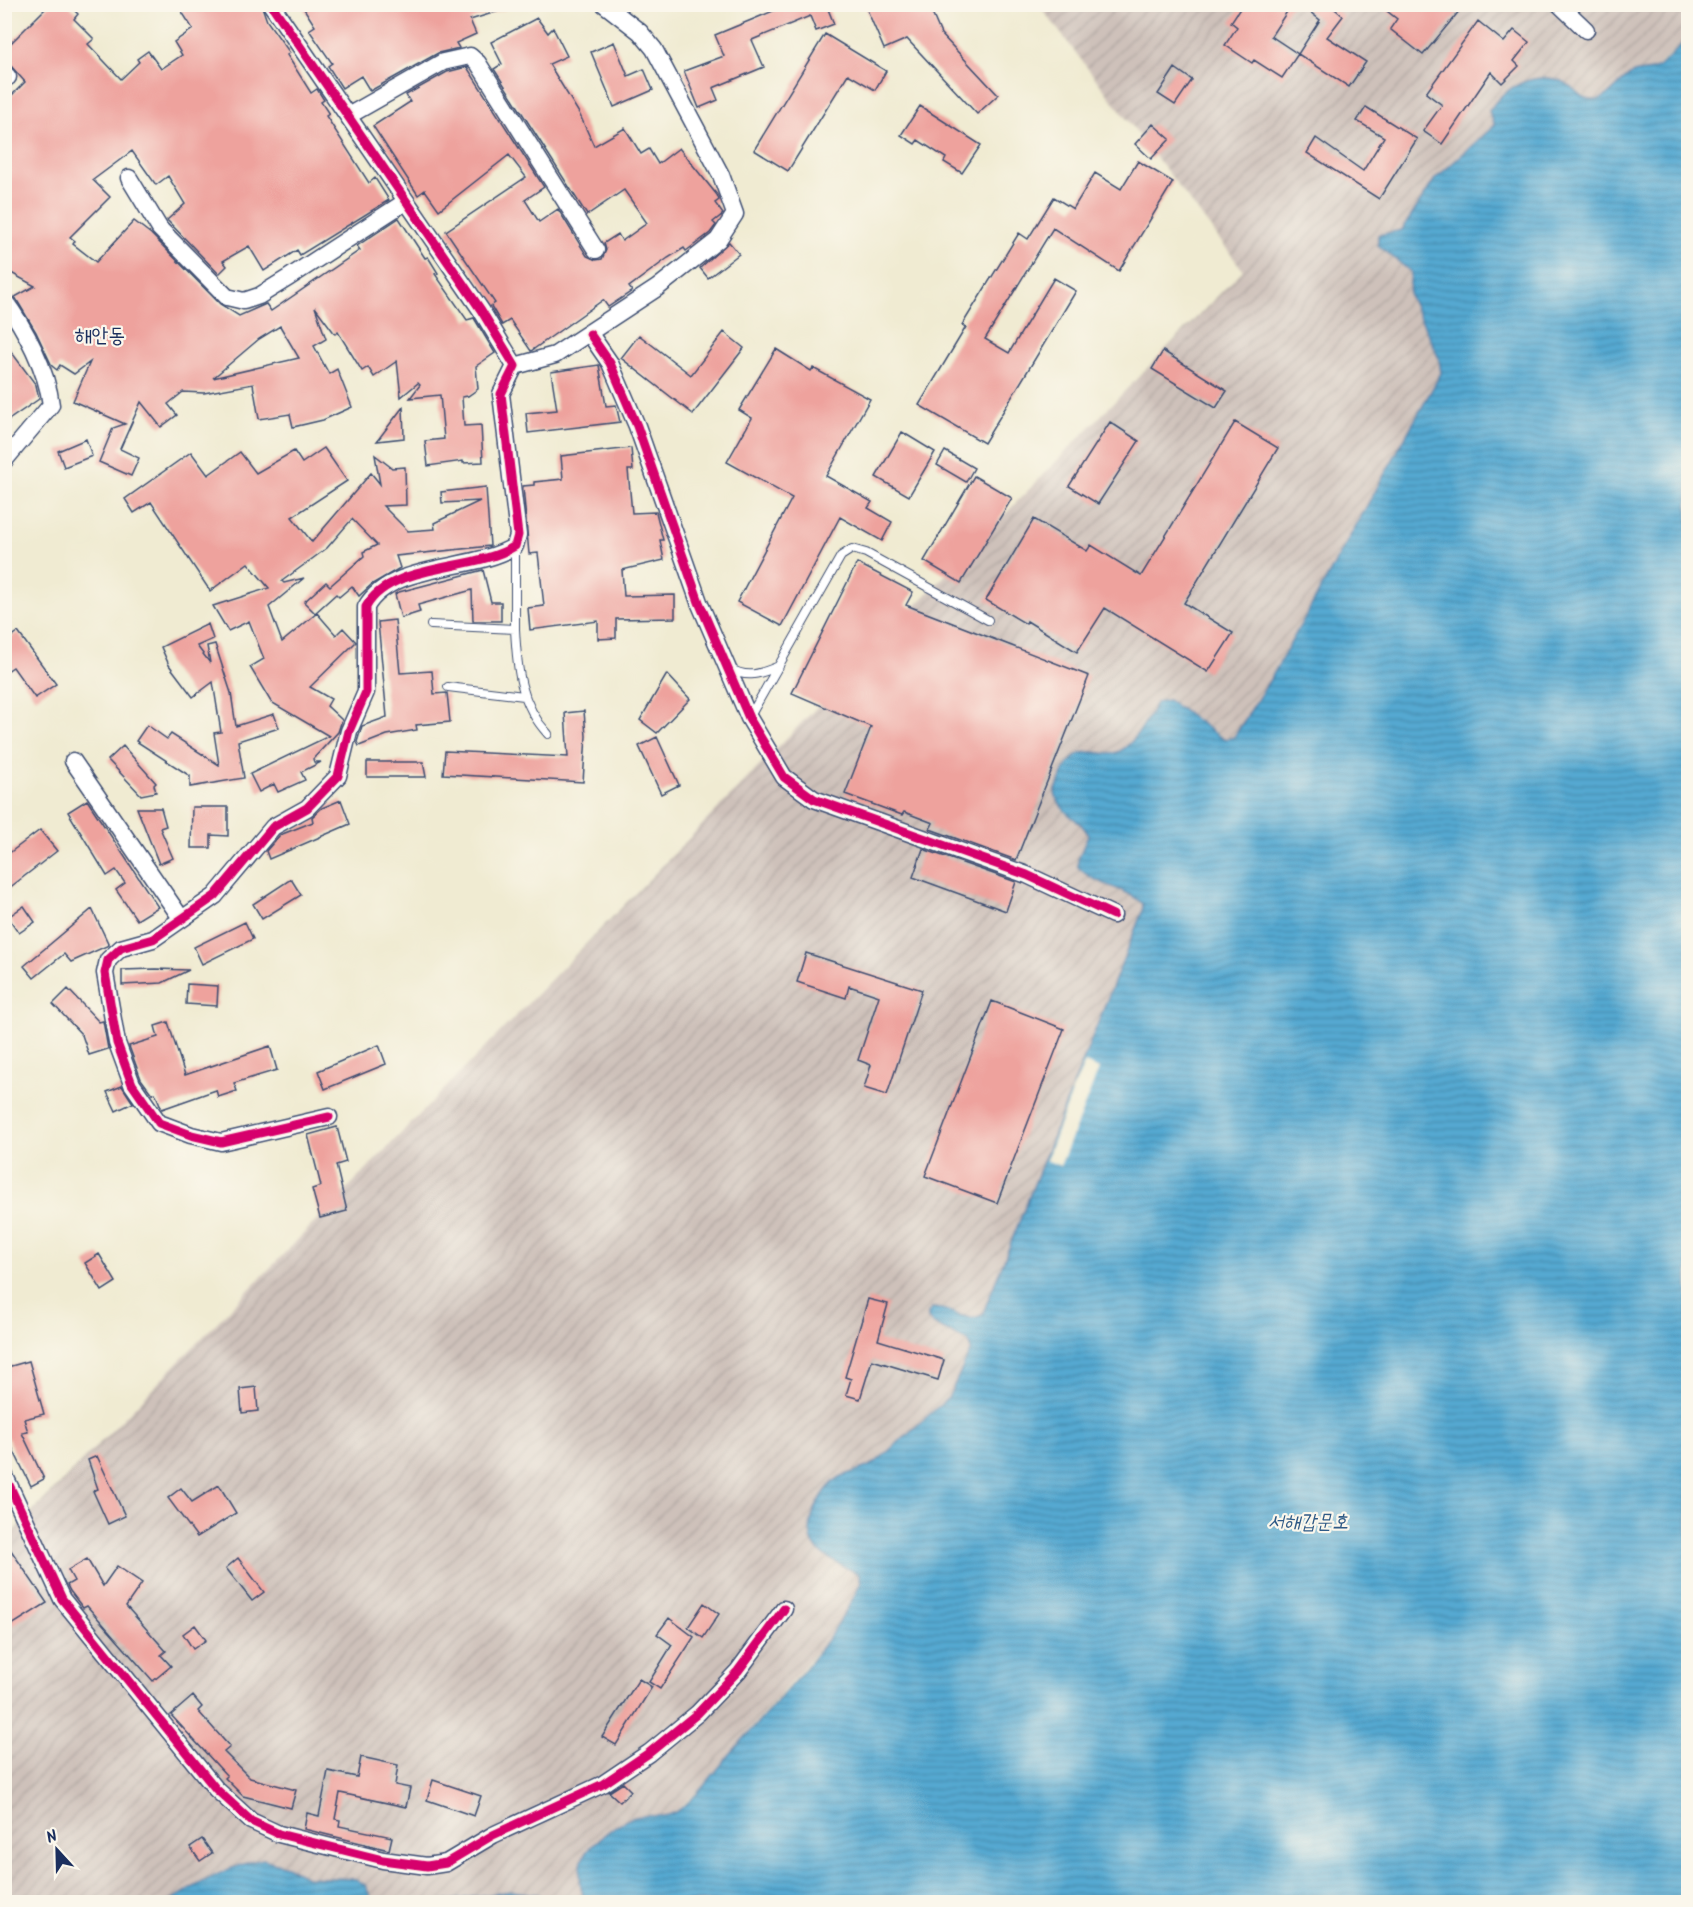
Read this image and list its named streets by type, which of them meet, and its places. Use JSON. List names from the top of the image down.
{
  "districts": ["해안동"],
  "water": ["서해갑문호"],
  "north": "top"
}
